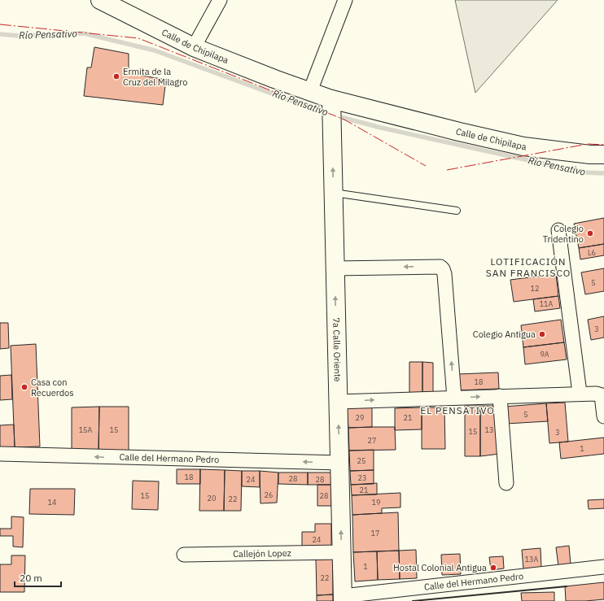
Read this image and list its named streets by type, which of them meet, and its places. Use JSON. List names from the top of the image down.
{
  "streets": {
    "main road": ["Calle de Chipilapa", "7a Calle Oriente"],
    "street": ["Calle del Hermano Pedro", "Callejón Lopez"]
  },
  "crossings": [
    ["Calle de Chipilapa", "7a Calle Oriente"],
    ["7a Calle Oriente", "Calle del Hermano Pedro"],
    ["7a Calle Oriente", "Callejón Lopez"]
  ],
  "one_way": ["7a Calle Oriente", "Calle del Hermano Pedro"],
  "districts": ["LOTIFICACIÓN SAN FRANCISCO", "EL PENSATIVO"],
  "water": ["Río Pensativo"],
  "places": [
    "Ermita de la Cruz del Milagro",
    "Colegio Tridentino",
    "Colegio Antigua",
    "Casa con Recuerdos",
    "Hostal Colonial Antigua"
  ],
  "house_numbers": [
    "L6",
    "5",
    "12",
    "11A",
    "3",
    "9A",
    "18",
    "5",
    "29",
    "21",
    "15A",
    "15",
    "13",
    "15",
    "3",
    "27",
    "1",
    "25",
    "18",
    "23",
    "28",
    "24",
    "28",
    "21",
    "26",
    "15",
    "28",
    "20",
    "22",
    "14",
    "19",
    "17",
    "24",
    "13A",
    "1",
    "22"
  ],
  "scale_bar": "20 m"
}
